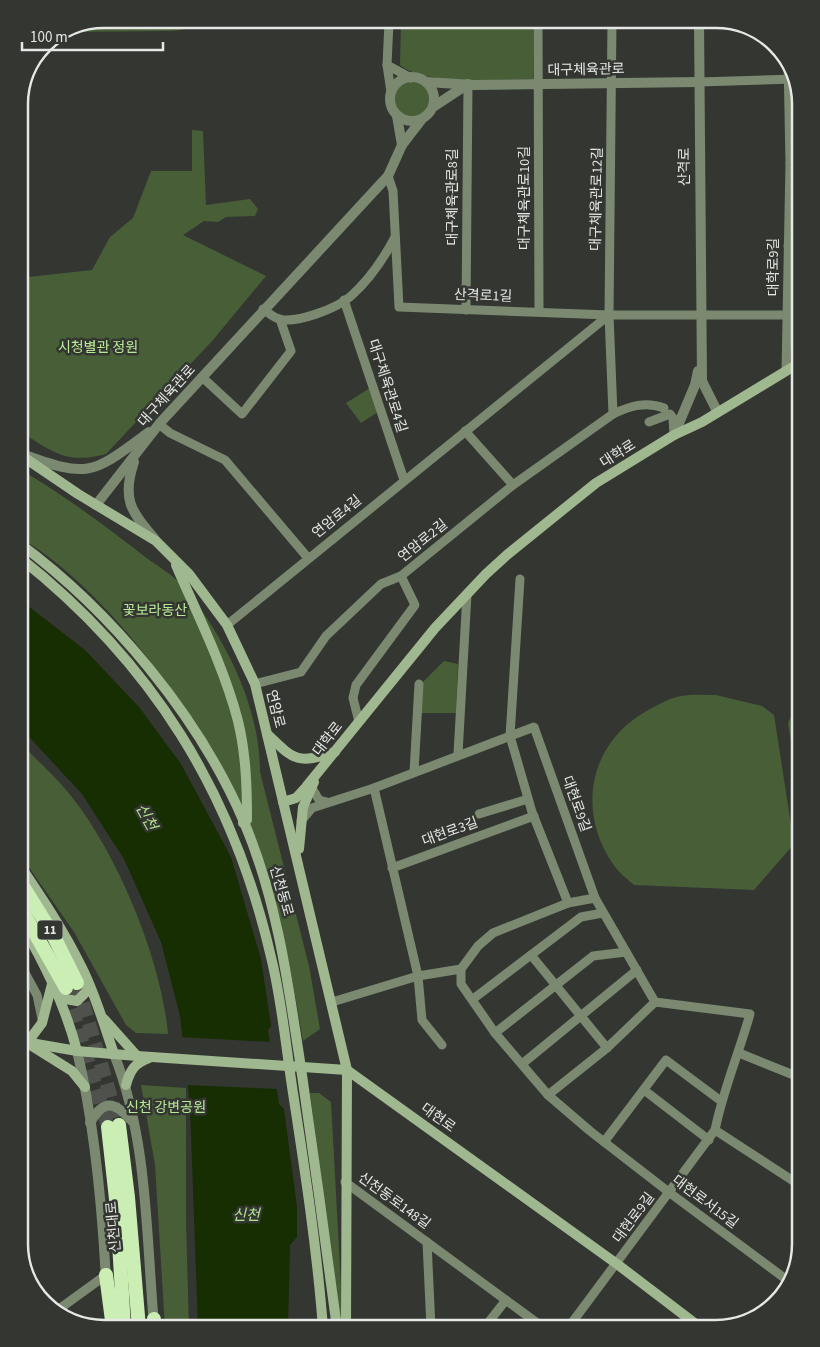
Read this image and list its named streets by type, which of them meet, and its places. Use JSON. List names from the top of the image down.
{
  "streets": {
    "highway": ["11", "신천대로"],
    "main road": [
      "대학로",
      "연암로",
      "신천동로",
      "대현로"
    ],
    "street": [
      "대구체육관로",
      "산격로",
      "대구체육관로8길",
      "대구체육관로10길",
      "대구체육관로12길",
      "대학로9길",
      "산격로1길",
      "대구체육관로4길",
      "연암로4길",
      "연암로2길",
      "대현로9길",
      "대현로3길",
      "신천동로148길",
      "대현로서15길"
    ]
  },
  "crossings": [
    ["대구체육관로", "산격로"],
    ["대구체육관로", "대구체육관로8길"],
    ["대구체육관로", "대구체육관로10길"],
    ["대구체육관로", "대구체육관로12길"],
    ["대구체육관로", "산격로1길"],
    ["대구체육관로", "연암로"],
    ["산격로", "산격로1길"],
    ["산격로", "대학로"],
    ["대구체육관로8길", "산격로1길"],
    ["대구체육관로10길", "산격로1길"],
    ["대구체육관로12길", "산격로1길"],
    ["대구체육관로12길", "연암로4길"],
    ["대학로9길", "대학로"],
    ["산격로1길", "연암로4길"],
    ["대구체육관로4길", "연암로4길"],
    ["대학로", "연암로"],
    ["연암로4길", "연암로"],
    ["연암로2길", "연암로"],
    ["연암로", "대현로"],
    ["연암로", "신천동로148길"],
    ["대현로9길", "대현로"],
    ["대현로9길", "대현로서15길"]
  ],
  "water": ["신천"],
  "parks": ["시청별관 정원", "꽃보라동산", "신천 강변공원"],
  "scale_bar": "100 m"
}
